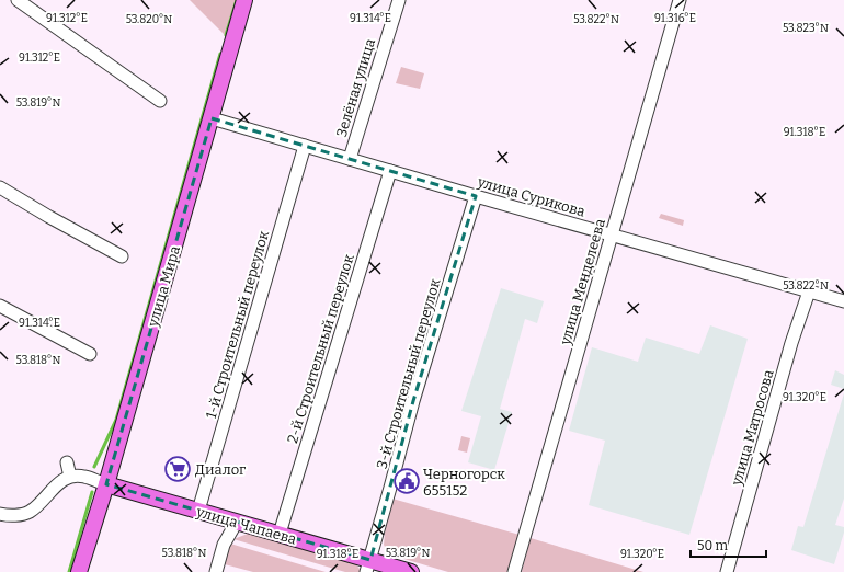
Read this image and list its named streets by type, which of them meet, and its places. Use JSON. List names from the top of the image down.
{
  "streets": {
    "main road": ["улица Мира", "улица Чапаева"],
    "street": [
      "Зелёная улица",
      "улица Сурикова",
      "улица Менделеева",
      "1-й Строительный переулок",
      "2-й Строительный переулок",
      "3-й Строительный переулок",
      "улица Матросова"
    ]
  },
  "crossings": [
    ["Зелёная улица", "улица Сурикова"],
    ["улица Сурикова", "улица Менделеева"],
    ["улица Сурикова", "улица Мира"],
    ["улица Сурикова", "1-й Строительный переулок"],
    ["улица Сурикова", "2-й Строительный переулок"],
    ["улица Сурикова", "3-й Строительный переулок"],
    ["улица Сурикова", "улица Матросова"],
    ["улица Мира", "улица Чапаева"],
    ["1-й Строительный переулок", "улица Чапаева"],
    ["2-й Строительный переулок", "улица Чапаева"],
    ["3-й Строительный переулок", "улица Чапаева"]
  ],
  "places": {
    "supermarket": ["Диалог"],
    "public building": ["Черногорск 655152"]
  },
  "scale_bar": "50 m",
  "coordinates": [
    "91.312°E",
    "91.314°E",
    "91.316°E",
    "53.820°N",
    "53.822°N",
    "53.823°N",
    "53.819°N",
    "91.318°E",
    "53.818°N",
    "91.320°E"
  ]
}
